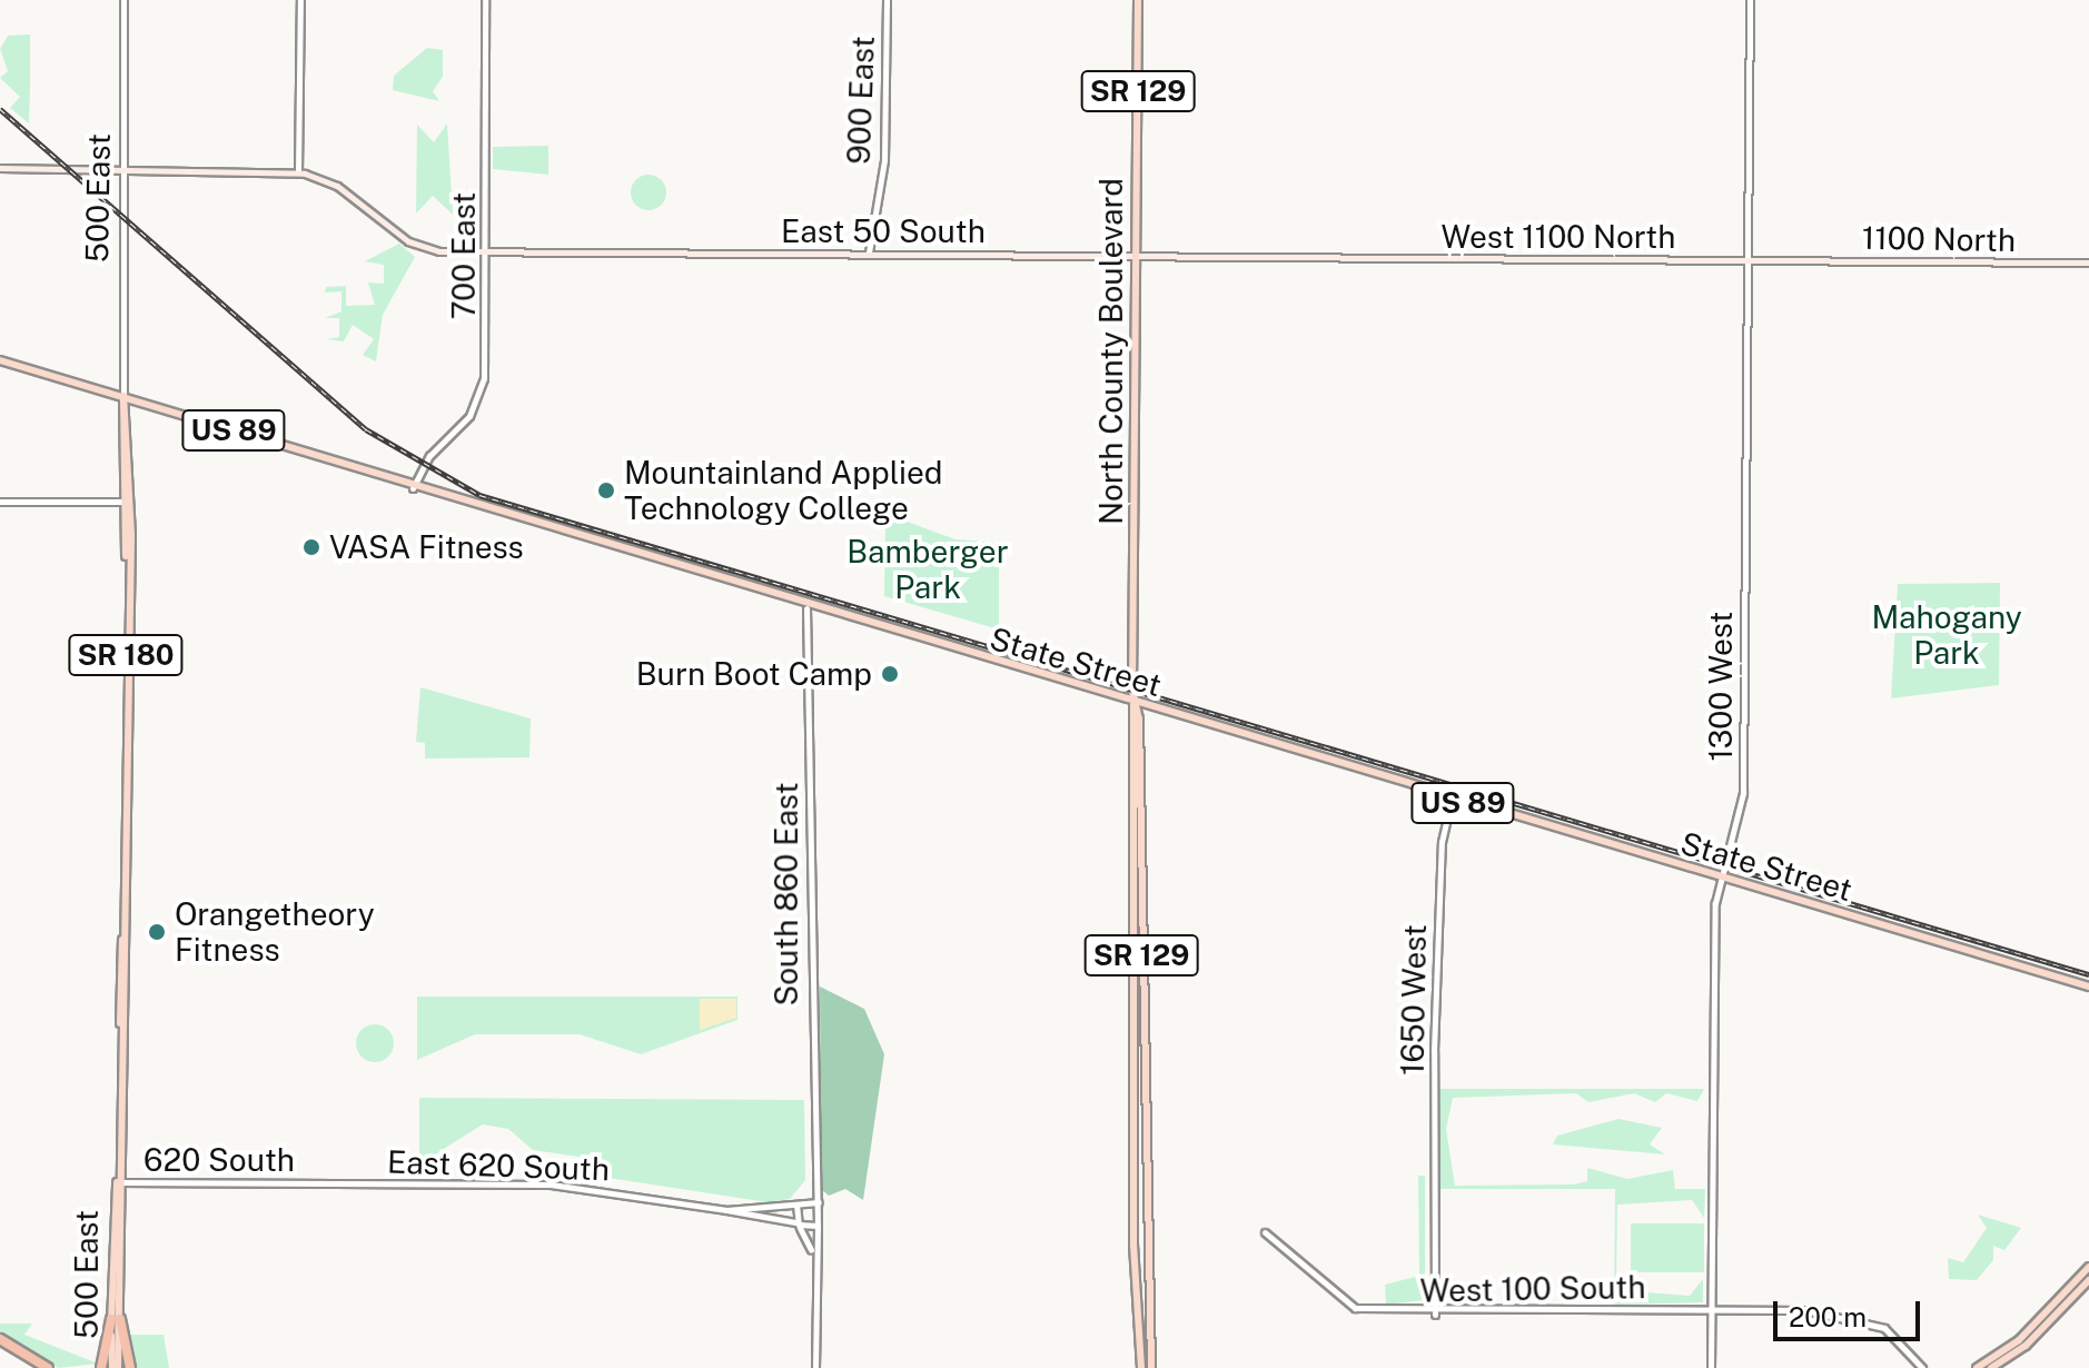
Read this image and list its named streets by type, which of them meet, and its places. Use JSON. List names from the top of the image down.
{
  "streets": {
    "main road": [
      "SR 129",
      "500 East",
      "East 50 South",
      "West 1100 North",
      "1100 North",
      "North County Boulevard",
      "US 89",
      "SR 180",
      "State Street"
    ],
    "street": [
      "900 East",
      "700 East",
      "1300 West",
      "South 860 East",
      "1650 West",
      "620 South",
      "East 620 South",
      "West 100 South"
    ]
  },
  "crossings": [
    ["900 East", "East 50 South"],
    ["500 East", "State Street"],
    ["500 East", "620 South"],
    ["East 50 South", "West 1100 North"],
    ["East 50 South", "700 East"],
    ["East 50 South", "North County Boulevard"],
    ["West 1100 North", "1100 North"],
    ["West 1100 North", "1300 West"],
    ["700 East", "State Street"],
    ["North County Boulevard", "State Street"],
    ["State Street", "1300 West"],
    ["State Street", "South 860 East"],
    ["State Street", "1650 West"],
    ["1300 West", "West 100 South"],
    ["South 860 East", "East 620 South"],
    ["1650 West", "West 100 South"],
    ["620 South", "East 620 South"]
  ],
  "parks": ["Bamberger Park", "Mahogany Park"],
  "places": [
    "Mountainland Applied Technology College",
    "VASA Fitness",
    "Burn Boot Camp",
    "Orangetheory Fitness"
  ],
  "scale_bar": "200 m"
}
